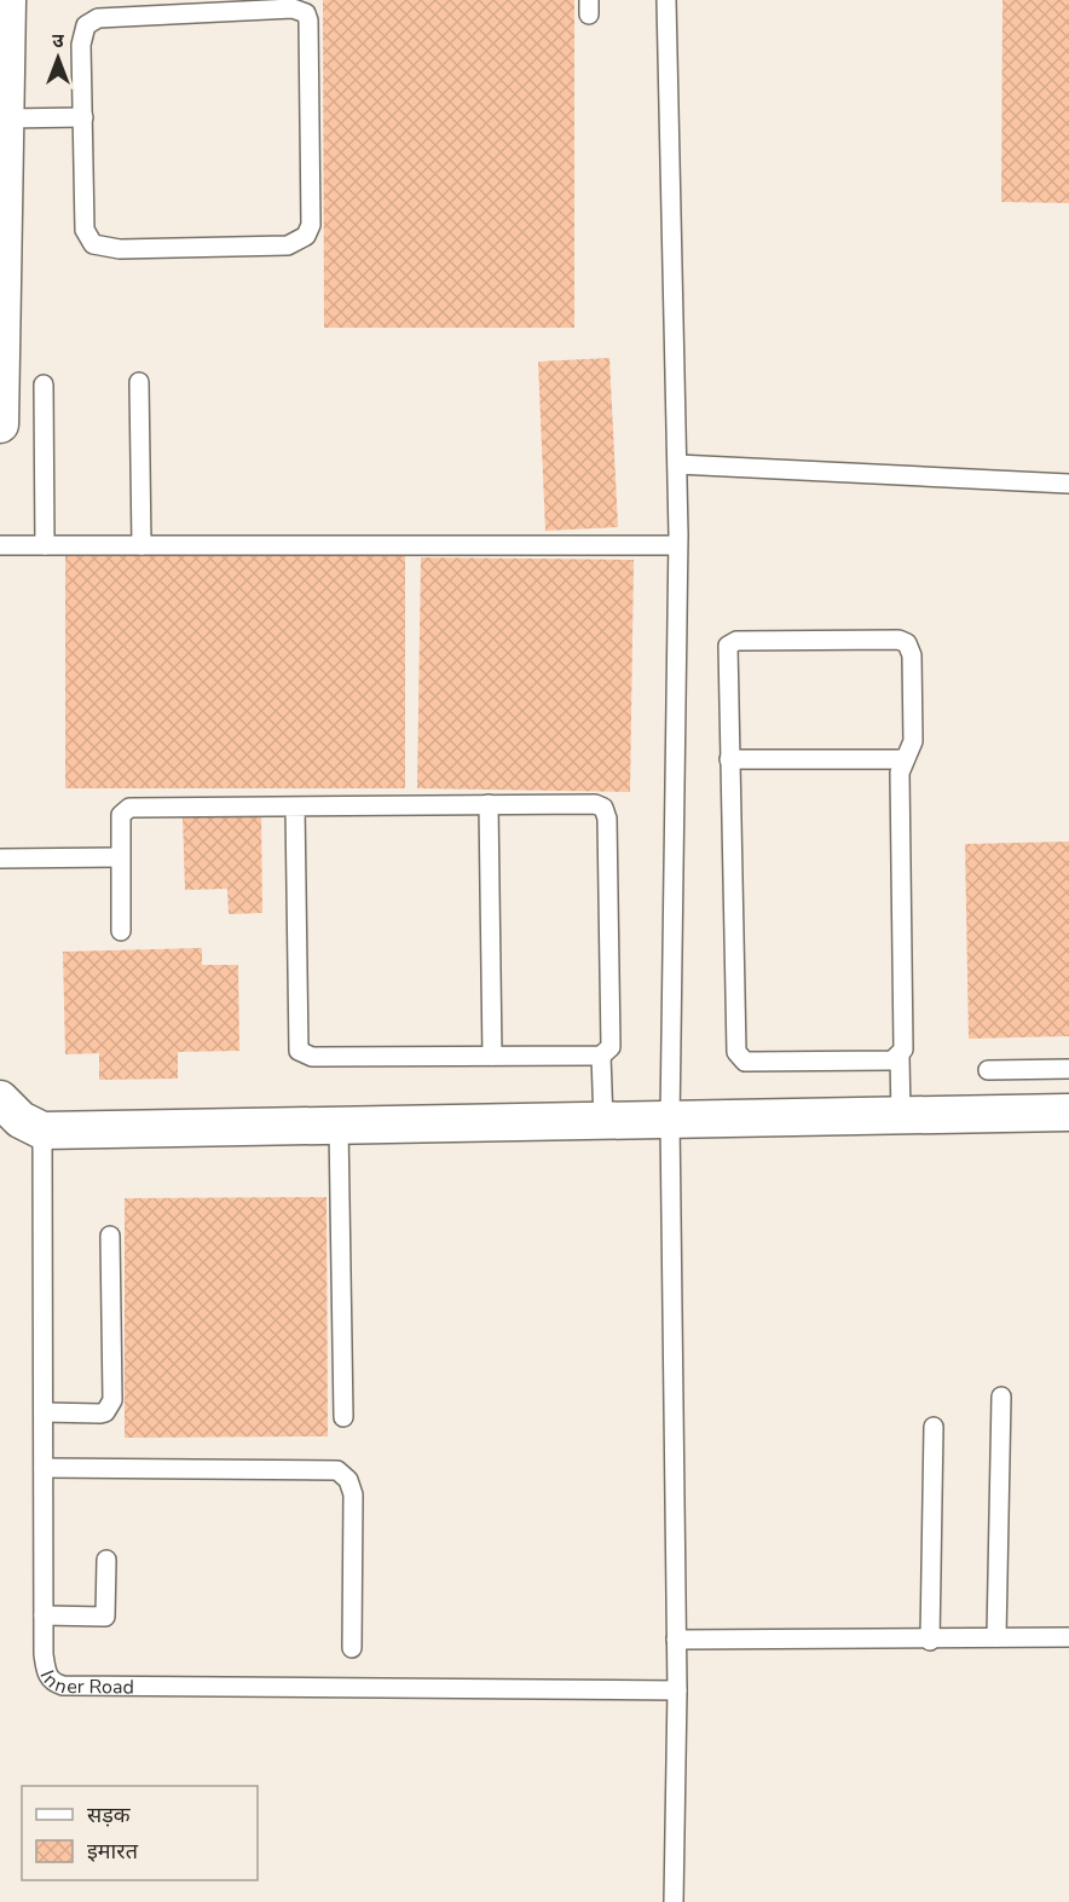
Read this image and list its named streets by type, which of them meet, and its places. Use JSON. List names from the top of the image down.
{
  "streets": {
    "lane": ["Inner Road"]
  },
  "legend": ["सड़क", "इमारत"],
  "north": "top"
}
